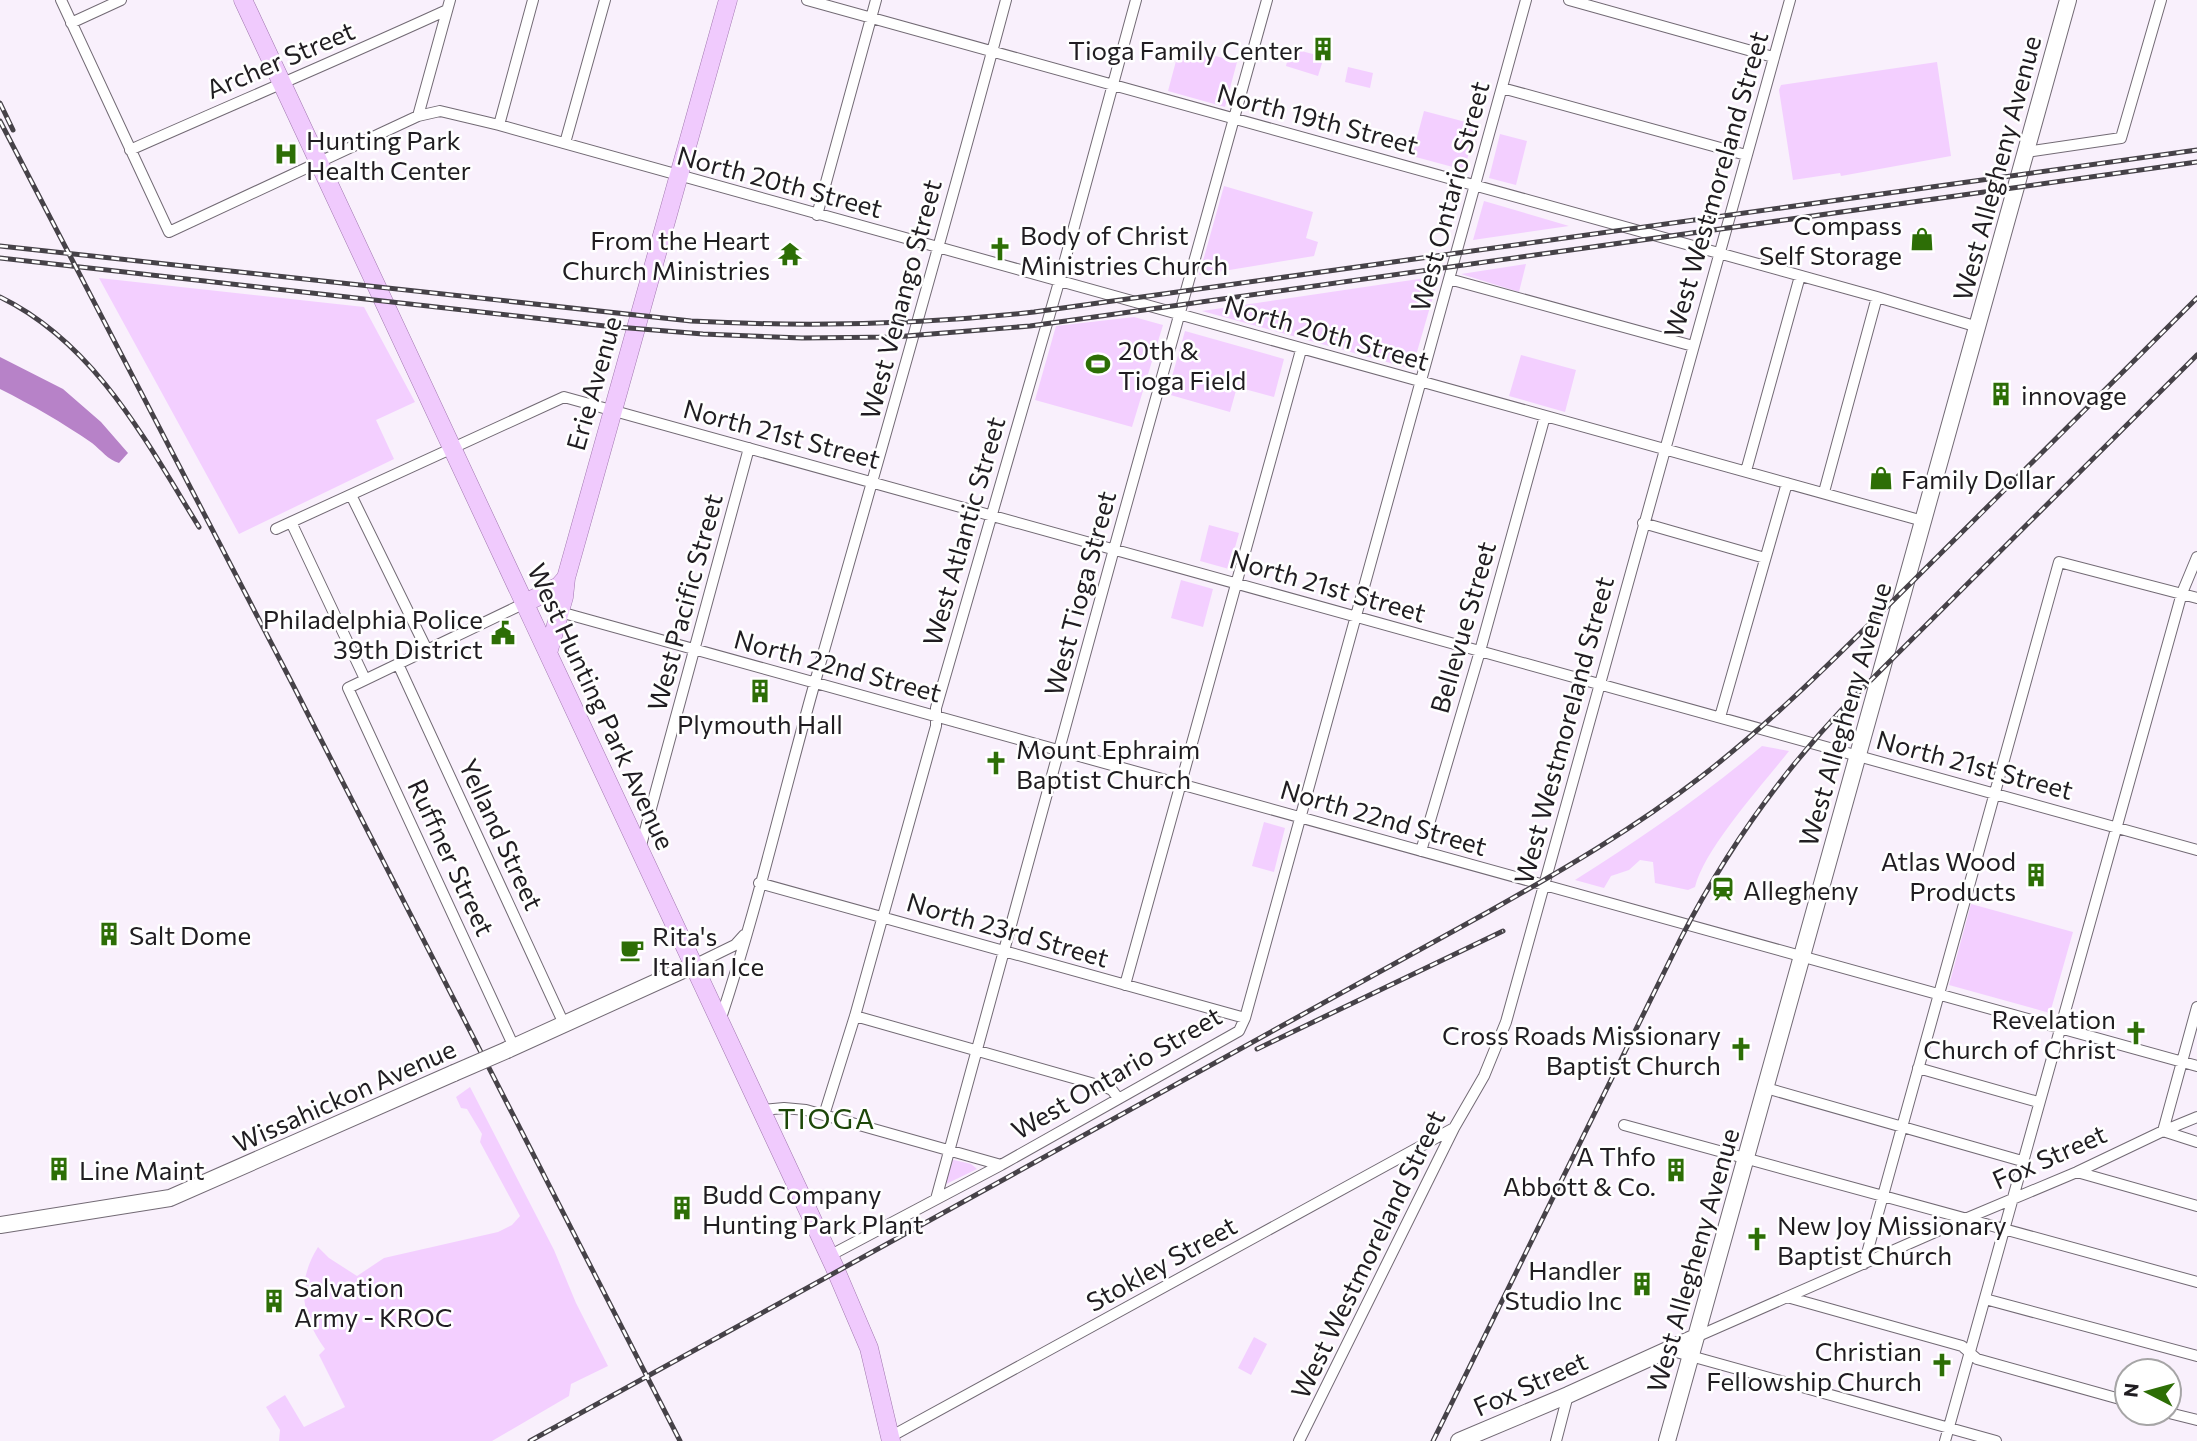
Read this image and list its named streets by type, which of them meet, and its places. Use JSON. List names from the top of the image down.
{
  "streets": {
    "main road": [
      "West Allegheny Avenue",
      "Erie Avenue",
      "West Hunting Park Avenue",
      "Wissahickon Avenue",
      "Fox Street"
    ],
    "street": [
      "Archer Street",
      "North 19th Street",
      "North 20th Street",
      "West Westmoreland Street",
      "West Ontario Street",
      "West Venango Street",
      "North 21st Street",
      "West Atlantic Street",
      "West Tioga Street",
      "West Pacific Street",
      "Bellevue Street",
      "North 22nd Street",
      "Yelland Street",
      "Ruffner Street",
      "North 23rd Street",
      "Stokley Street"
    ]
  },
  "crossings": [
    ["Archer Street", "North 20th Street"],
    ["Archer Street", "West Hunting Park Avenue"],
    ["North 19th Street", "West Allegheny Avenue"],
    ["North 19th Street", "West Westmoreland Street"],
    ["North 19th Street", "West Ontario Street"],
    ["North 19th Street", "West Venango Street"],
    ["North 19th Street", "West Atlantic Street"],
    ["North 19th Street", "West Tioga Street"],
    ["West Allegheny Avenue", "North 20th Street"],
    ["West Allegheny Avenue", "North 21st Street"],
    ["West Allegheny Avenue", "North 22nd Street"],
    ["West Allegheny Avenue", "Fox Street"],
    ["North 20th Street", "West Westmoreland Street"],
    ["North 20th Street", "West Ontario Street"],
    ["North 20th Street", "West Venango Street"],
    ["North 20th Street", "Erie Avenue"],
    ["North 20th Street", "West Atlantic Street"],
    ["North 20th Street", "West Tioga Street"],
    ["North 20th Street", "Bellevue Street"],
    ["North 20th Street", "West Hunting Park Avenue"],
    ["West Westmoreland Street", "North 21st Street"],
    ["West Westmoreland Street", "North 22nd Street"],
    ["West Westmoreland Street", "Stokley Street"],
    ["West Ontario Street", "North 21st Street"],
    ["West Ontario Street", "West Tioga Street"],
    ["West Ontario Street", "North 22nd Street"],
    ["West Ontario Street", "West Hunting Park Avenue"],
    ["West Ontario Street", "North 23rd Street"],
    ["West Venango Street", "North 21st Street"],
    ["West Venango Street", "North 22nd Street"],
    ["West Venango Street", "West Hunting Park Avenue"],
    ["West Venango Street", "North 23rd Street"],
    ["Erie Avenue", "North 21st Street"],
    ["Erie Avenue", "North 22nd Street"],
    ["Erie Avenue", "West Hunting Park Avenue"],
    ["North 21st Street", "West Atlantic Street"],
    ["North 21st Street", "West Tioga Street"],
    ["North 21st Street", "West Pacific Street"],
    ["North 21st Street", "Bellevue Street"],
    ["North 21st Street", "West Hunting Park Avenue"],
    ["West Atlantic Street", "North 22nd Street"],
    ["West Atlantic Street", "North 23rd Street"],
    ["West Tioga Street", "North 22nd Street"],
    ["West Tioga Street", "North 23rd Street"],
    ["West Pacific Street", "North 22nd Street"],
    ["West Pacific Street", "West Hunting Park Avenue"],
    ["Bellevue Street", "North 22nd Street"],
    ["West Hunting Park Avenue", "Wissahickon Avenue"],
    ["West Hunting Park Avenue", "Stokley Street"],
    ["Yelland Street", "Wissahickon Avenue"],
    ["Ruffner Street", "Wissahickon Avenue"]
  ],
  "districts": ["TIOGA"],
  "places": {
    "building": [
      "Tioga Family Center",
      "innovage",
      "Plymouth Hall",
      "Atlas Wood Products",
      "Salt Dome",
      "Line Maint",
      "A Thfo Abbott & Co.",
      "Budd Company Hunting Park Plant",
      "Handler Studio Inc",
      "Salvation Army - KROC"
    ],
    "hospital": ["Hunting Park Health Center"],
    "shop": ["Compass Self Storage", "Family Dollar"],
    "church": [
      "Body of Christ Ministries Church",
      "Mount Ephraim Baptist Church",
      "Revelation Church of Christ",
      "Cross Roads Missionary Baptist Church",
      "New Joy Missionary Baptist Church",
      "Christian Fellowship Church"
    ],
    "temple": ["From the Heart Church Ministries"],
    "sports": ["20th & Tioga Field"],
    "public building": ["Philadelphia Police 39th District"],
    "station": ["Allegheny"],
    "cafe": ["Rita's Italian Ice"]
  },
  "north": "left"
}
